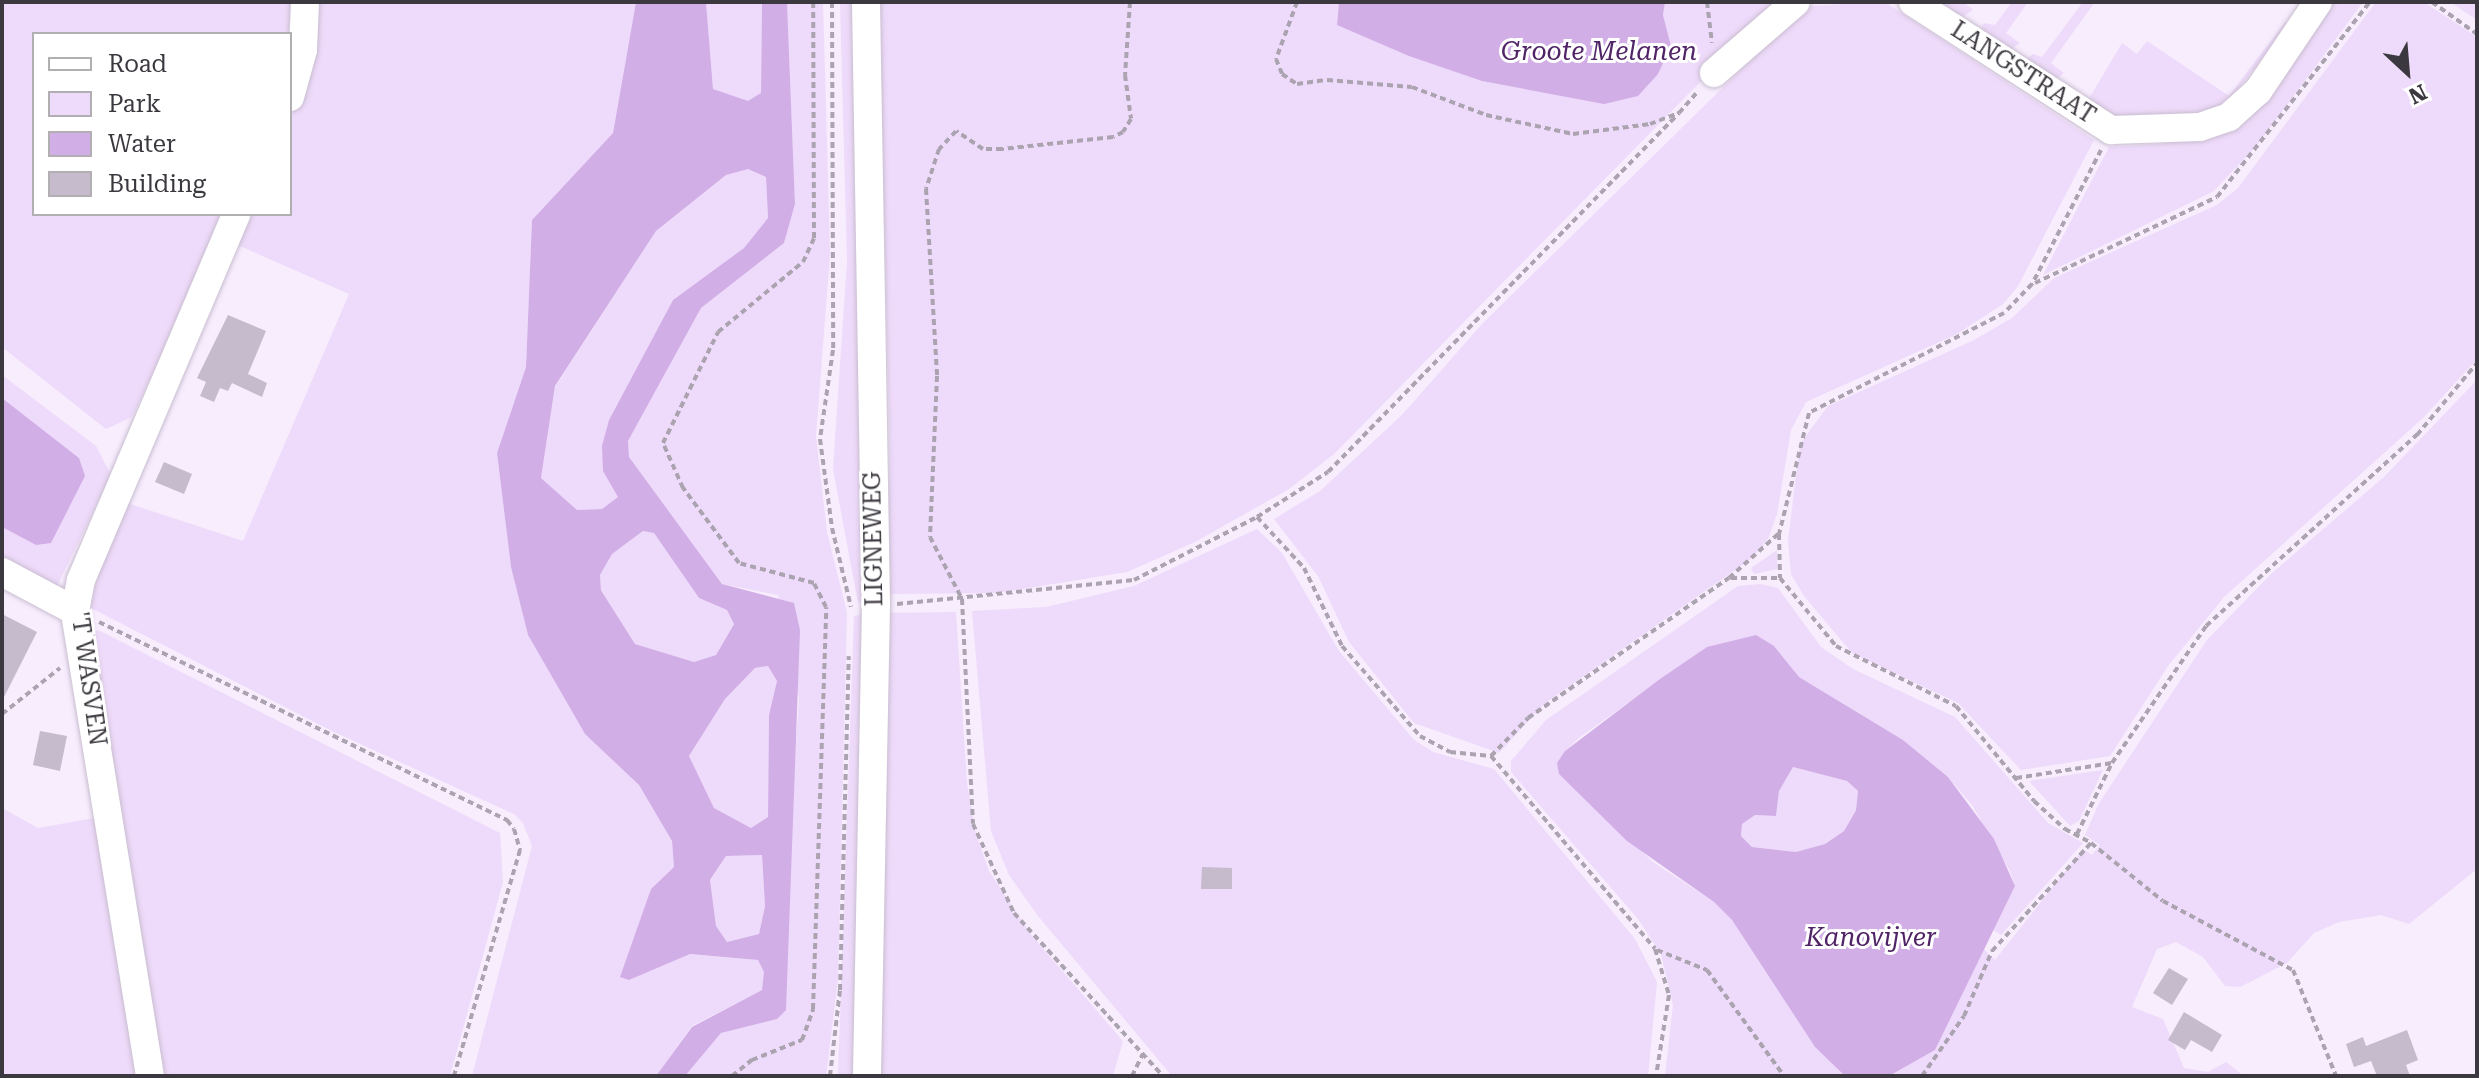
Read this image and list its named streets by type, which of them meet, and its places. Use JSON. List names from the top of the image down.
{
  "streets": {
    "street": ["LANGSTRAAT", "LIGNEWEG", "'T WASVEN"]
  },
  "water": ["Groote Melanen", "Kanovijver"],
  "legend": [
    "Road",
    "Park",
    "Water",
    "Building"
  ],
  "north": "bottom right"
}
